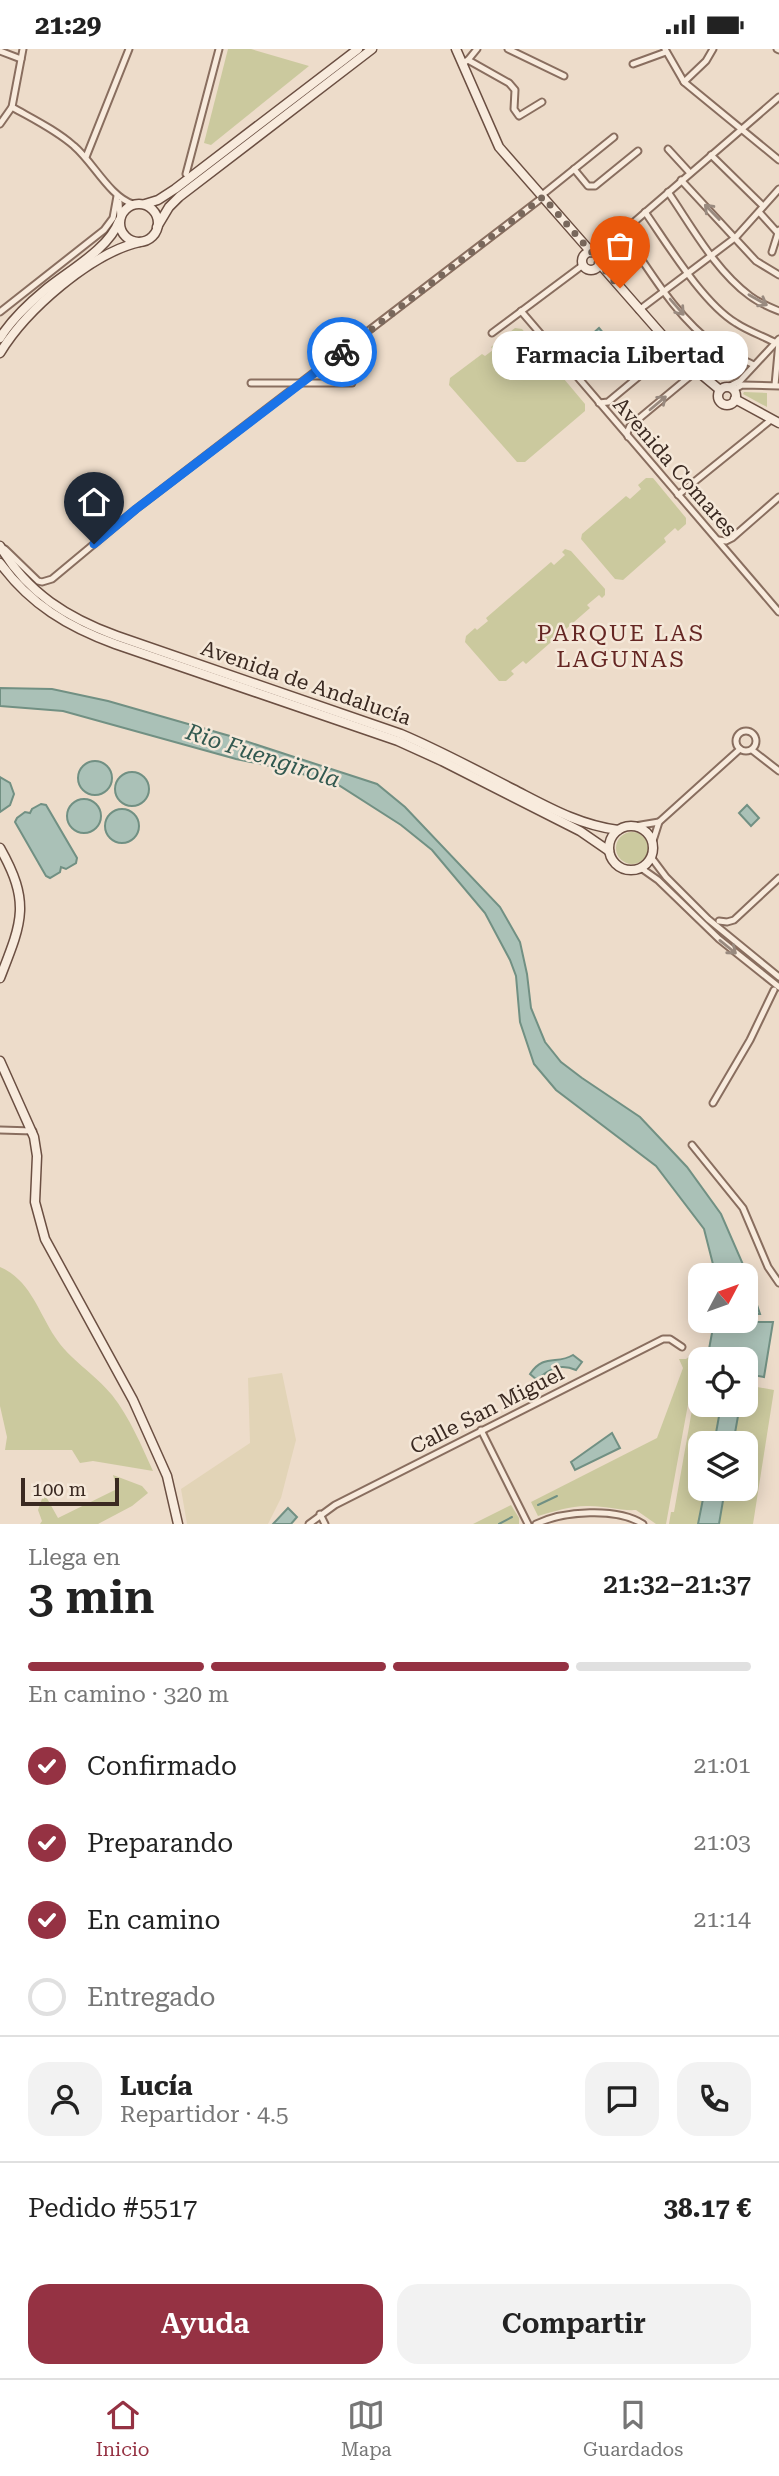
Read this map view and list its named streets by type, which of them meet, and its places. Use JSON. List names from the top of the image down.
{
  "streets": {
    "street": ["Avenida Comares", "Avenida de Andalucía", "Calle San Miguel"]
  },
  "districts": ["PARQUE LAS LAGUNAS"],
  "water": ["Rio Fuengirola"],
  "places": ["Farmacia Libertad"],
  "scale_bar": "100 m",
  "north": "top right",
  "page": {
    "status": "21:29",
    "bubble": "Farmacia Libertad",
    "scale": "100 m",
    "heading": ["3 min", "Llega en", "21:32–21:37"],
    "panel": [
      "Lucía",
      "Repartidor · 4.5",
      "Pedido #5517",
      "38.17 €"
    ],
    "bar": "En camino · 320 m",
    "list": [
      ["Confirmado", "21:01"],
      ["Preparando", "21:03"],
      ["En camino", "21:14"],
      "Entregado"
    ],
    "buttons": ["Ayuda", "Compartir"],
    "tabs": ["Inicio", "Mapa", "Guardados"]
  }
}
